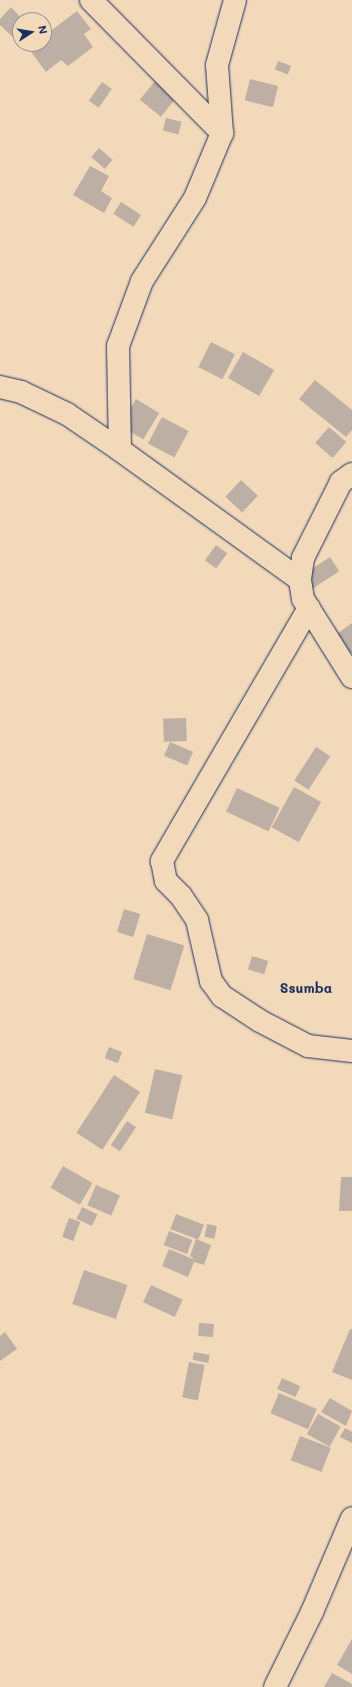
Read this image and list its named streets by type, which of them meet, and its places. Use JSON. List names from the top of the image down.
{
  "districts": ["Ssumba"],
  "north": "right"
}
